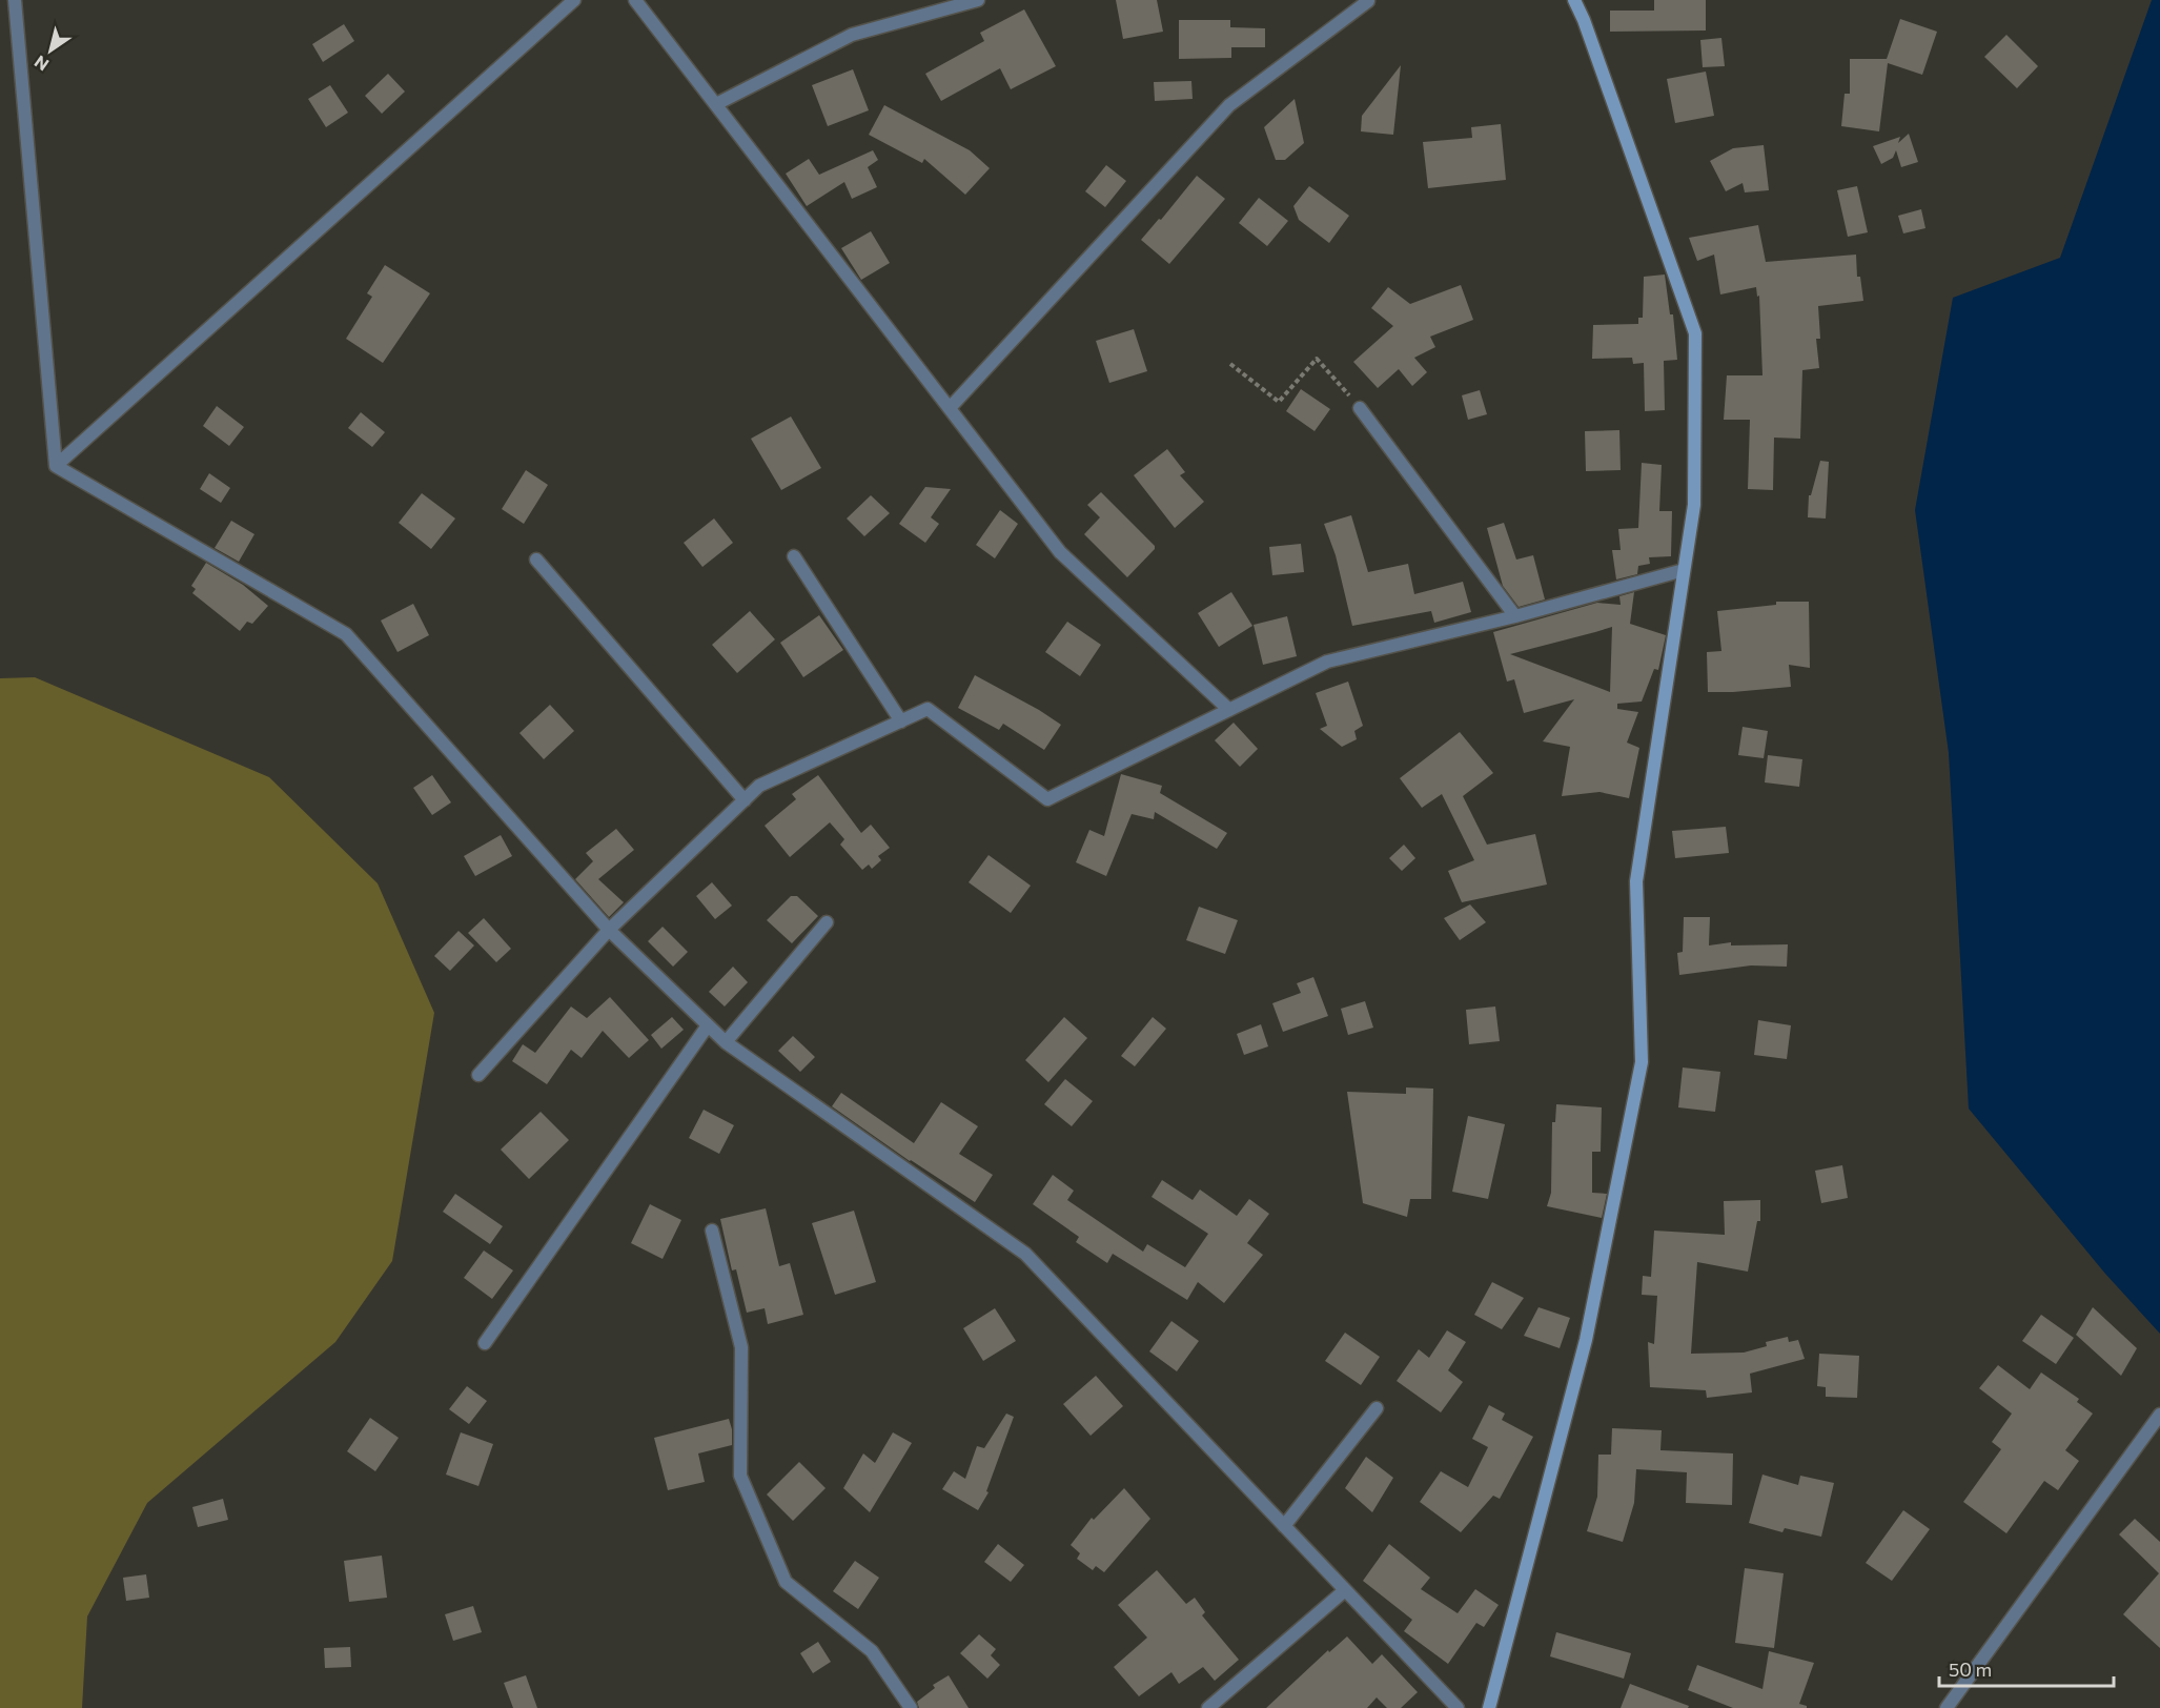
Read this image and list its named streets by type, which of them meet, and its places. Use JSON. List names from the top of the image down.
{
  "scale_bar": "50 m",
  "north": "bottom left"
}
